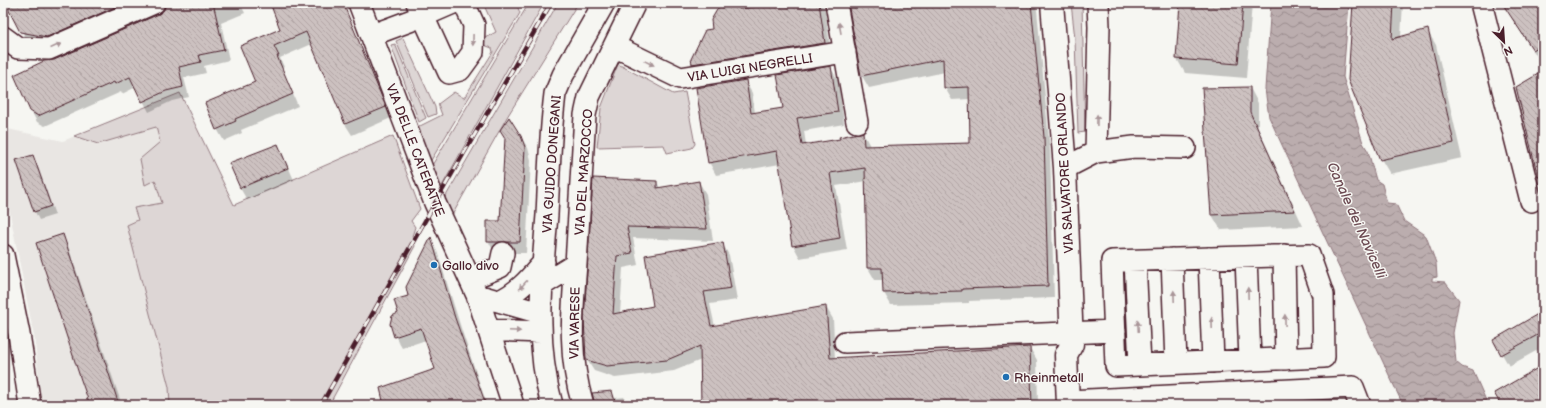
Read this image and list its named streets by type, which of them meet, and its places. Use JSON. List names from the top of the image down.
{
  "streets": {
    "main road": ["VIA SALVATORE ORLANDO"],
    "street": [
      "VIA LUIGI NEGRELLI",
      "VIA DELLE CATERATTE",
      "VIA GUIDO DONEGANI",
      "VIA DEL MARZOCCO",
      "VIA VARESE"
    ]
  },
  "crossings": [
    ["VIA LUIGI NEGRELLI", "VIA DEL MARZOCCO"],
    ["VIA DEL MARZOCCO", "VIA VARESE"]
  ],
  "one_way": ["VIA LUIGI NEGRELLI"],
  "water": ["Canale dei Navicelli"],
  "places": ["Gallo divo", "Rheinmetall"],
  "north": "bottom right"
}
